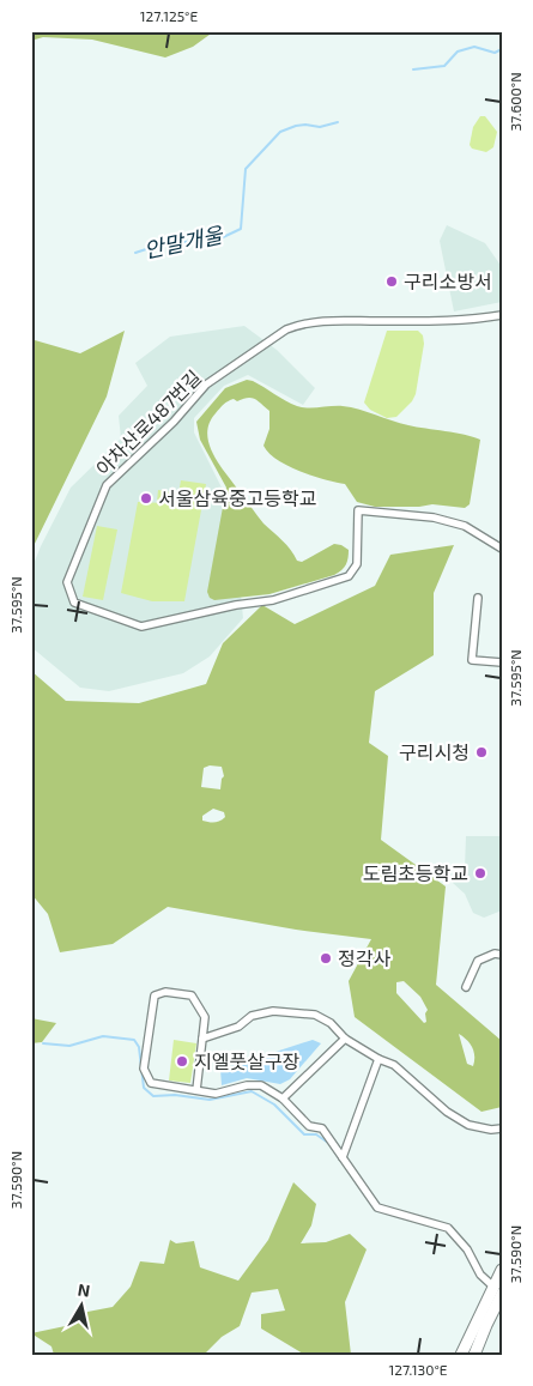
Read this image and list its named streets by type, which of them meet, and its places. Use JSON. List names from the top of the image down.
{
  "streets": {
    "street": ["아차산로487번길"]
  },
  "water": ["안말개울"],
  "places": [
    "구리소방서",
    "서울삼육중고등학교",
    "구리시청",
    "도림초등학교",
    "정각사",
    "지엘풋살구장"
  ],
  "north": "top",
  "coordinates": [
    "127.125°E",
    "37.600°N",
    "37.595°N",
    "37.590°N",
    "127.130°E"
  ]
}
